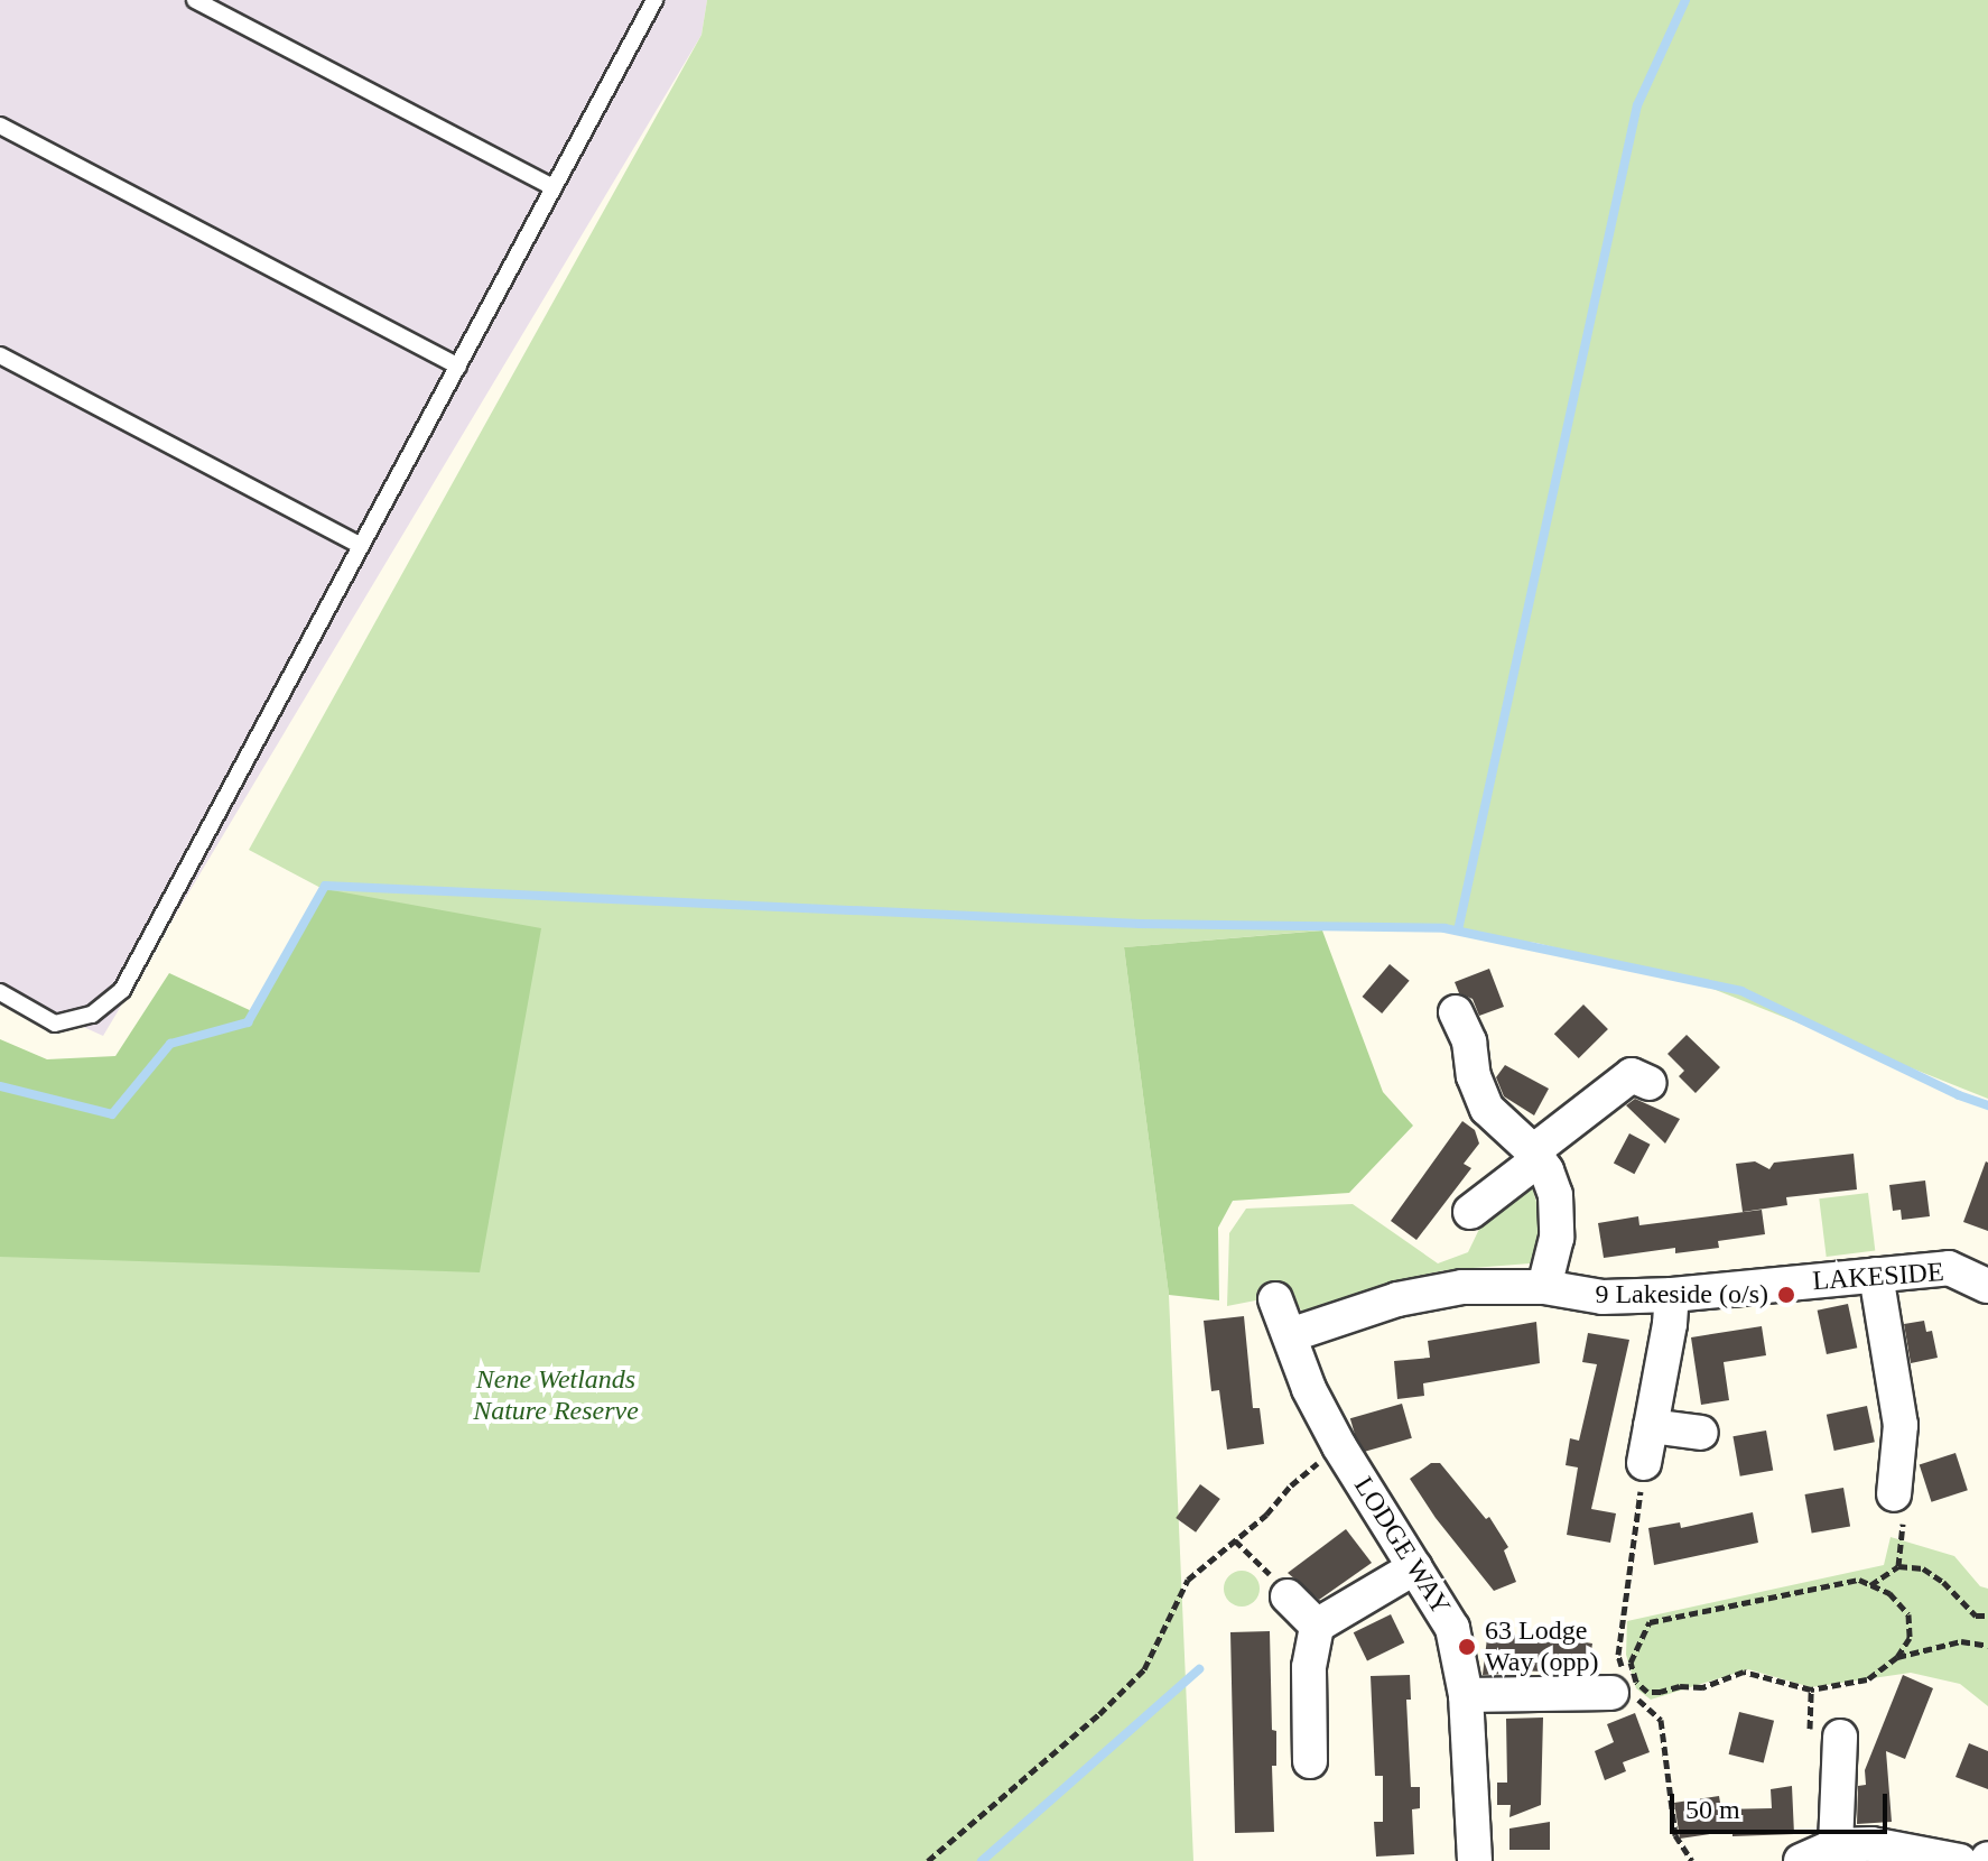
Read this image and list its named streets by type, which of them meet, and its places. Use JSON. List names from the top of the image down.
{
  "streets": {
    "street": ["LAKESIDE", "LODGE WAY"]
  },
  "crossings": [
    ["LAKESIDE", "LODGE WAY"]
  ],
  "parks": ["Nene Wetlands Nature Reserve"],
  "places": ["9 Lakeside (o/s)", "63 Lodge Way (opp)"],
  "scale_bar": "50 m"
}
